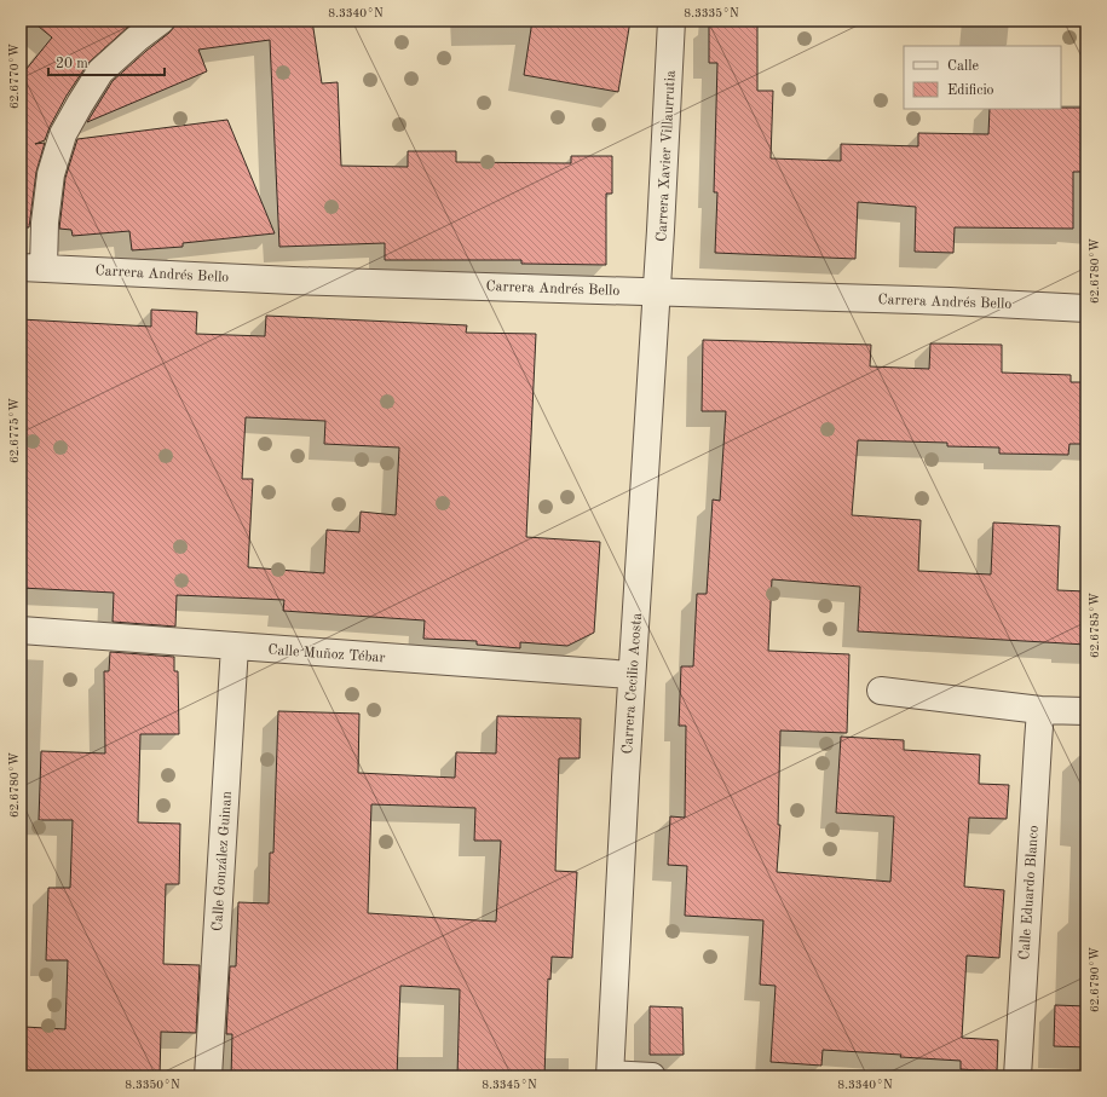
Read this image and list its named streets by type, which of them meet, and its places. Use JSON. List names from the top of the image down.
{
  "streets": {
    "street": [
      "Carrera Xavier Villaurrutia",
      "Carrera Andrés Bello",
      "Calle Muñoz Tébar",
      "Carrera Cecilio Acosta",
      "Calle González Guinan",
      "Calle Eduardo Blanco"
    ]
  },
  "crossings": [
    ["Carrera Xavier Villaurrutia", "Carrera Andrés Bello"],
    ["Carrera Xavier Villaurrutia", "Carrera Cecilio Acosta"],
    ["Carrera Andrés Bello", "Carrera Cecilio Acosta"],
    ["Calle Muñoz Tébar", "Carrera Cecilio Acosta"],
    ["Calle Muñoz Tébar", "Calle González Guinan"]
  ],
  "legend": ["Calle", "Edificio"],
  "scale_bar": "20 m",
  "coordinates": [
    "8.3340°N",
    "8.3335°N",
    "62.6770°W",
    "62.6780°W",
    "62.6775°W",
    "62.6785°W",
    "62.6790°W",
    "8.3350°N",
    "8.3345°N"
  ]
}
